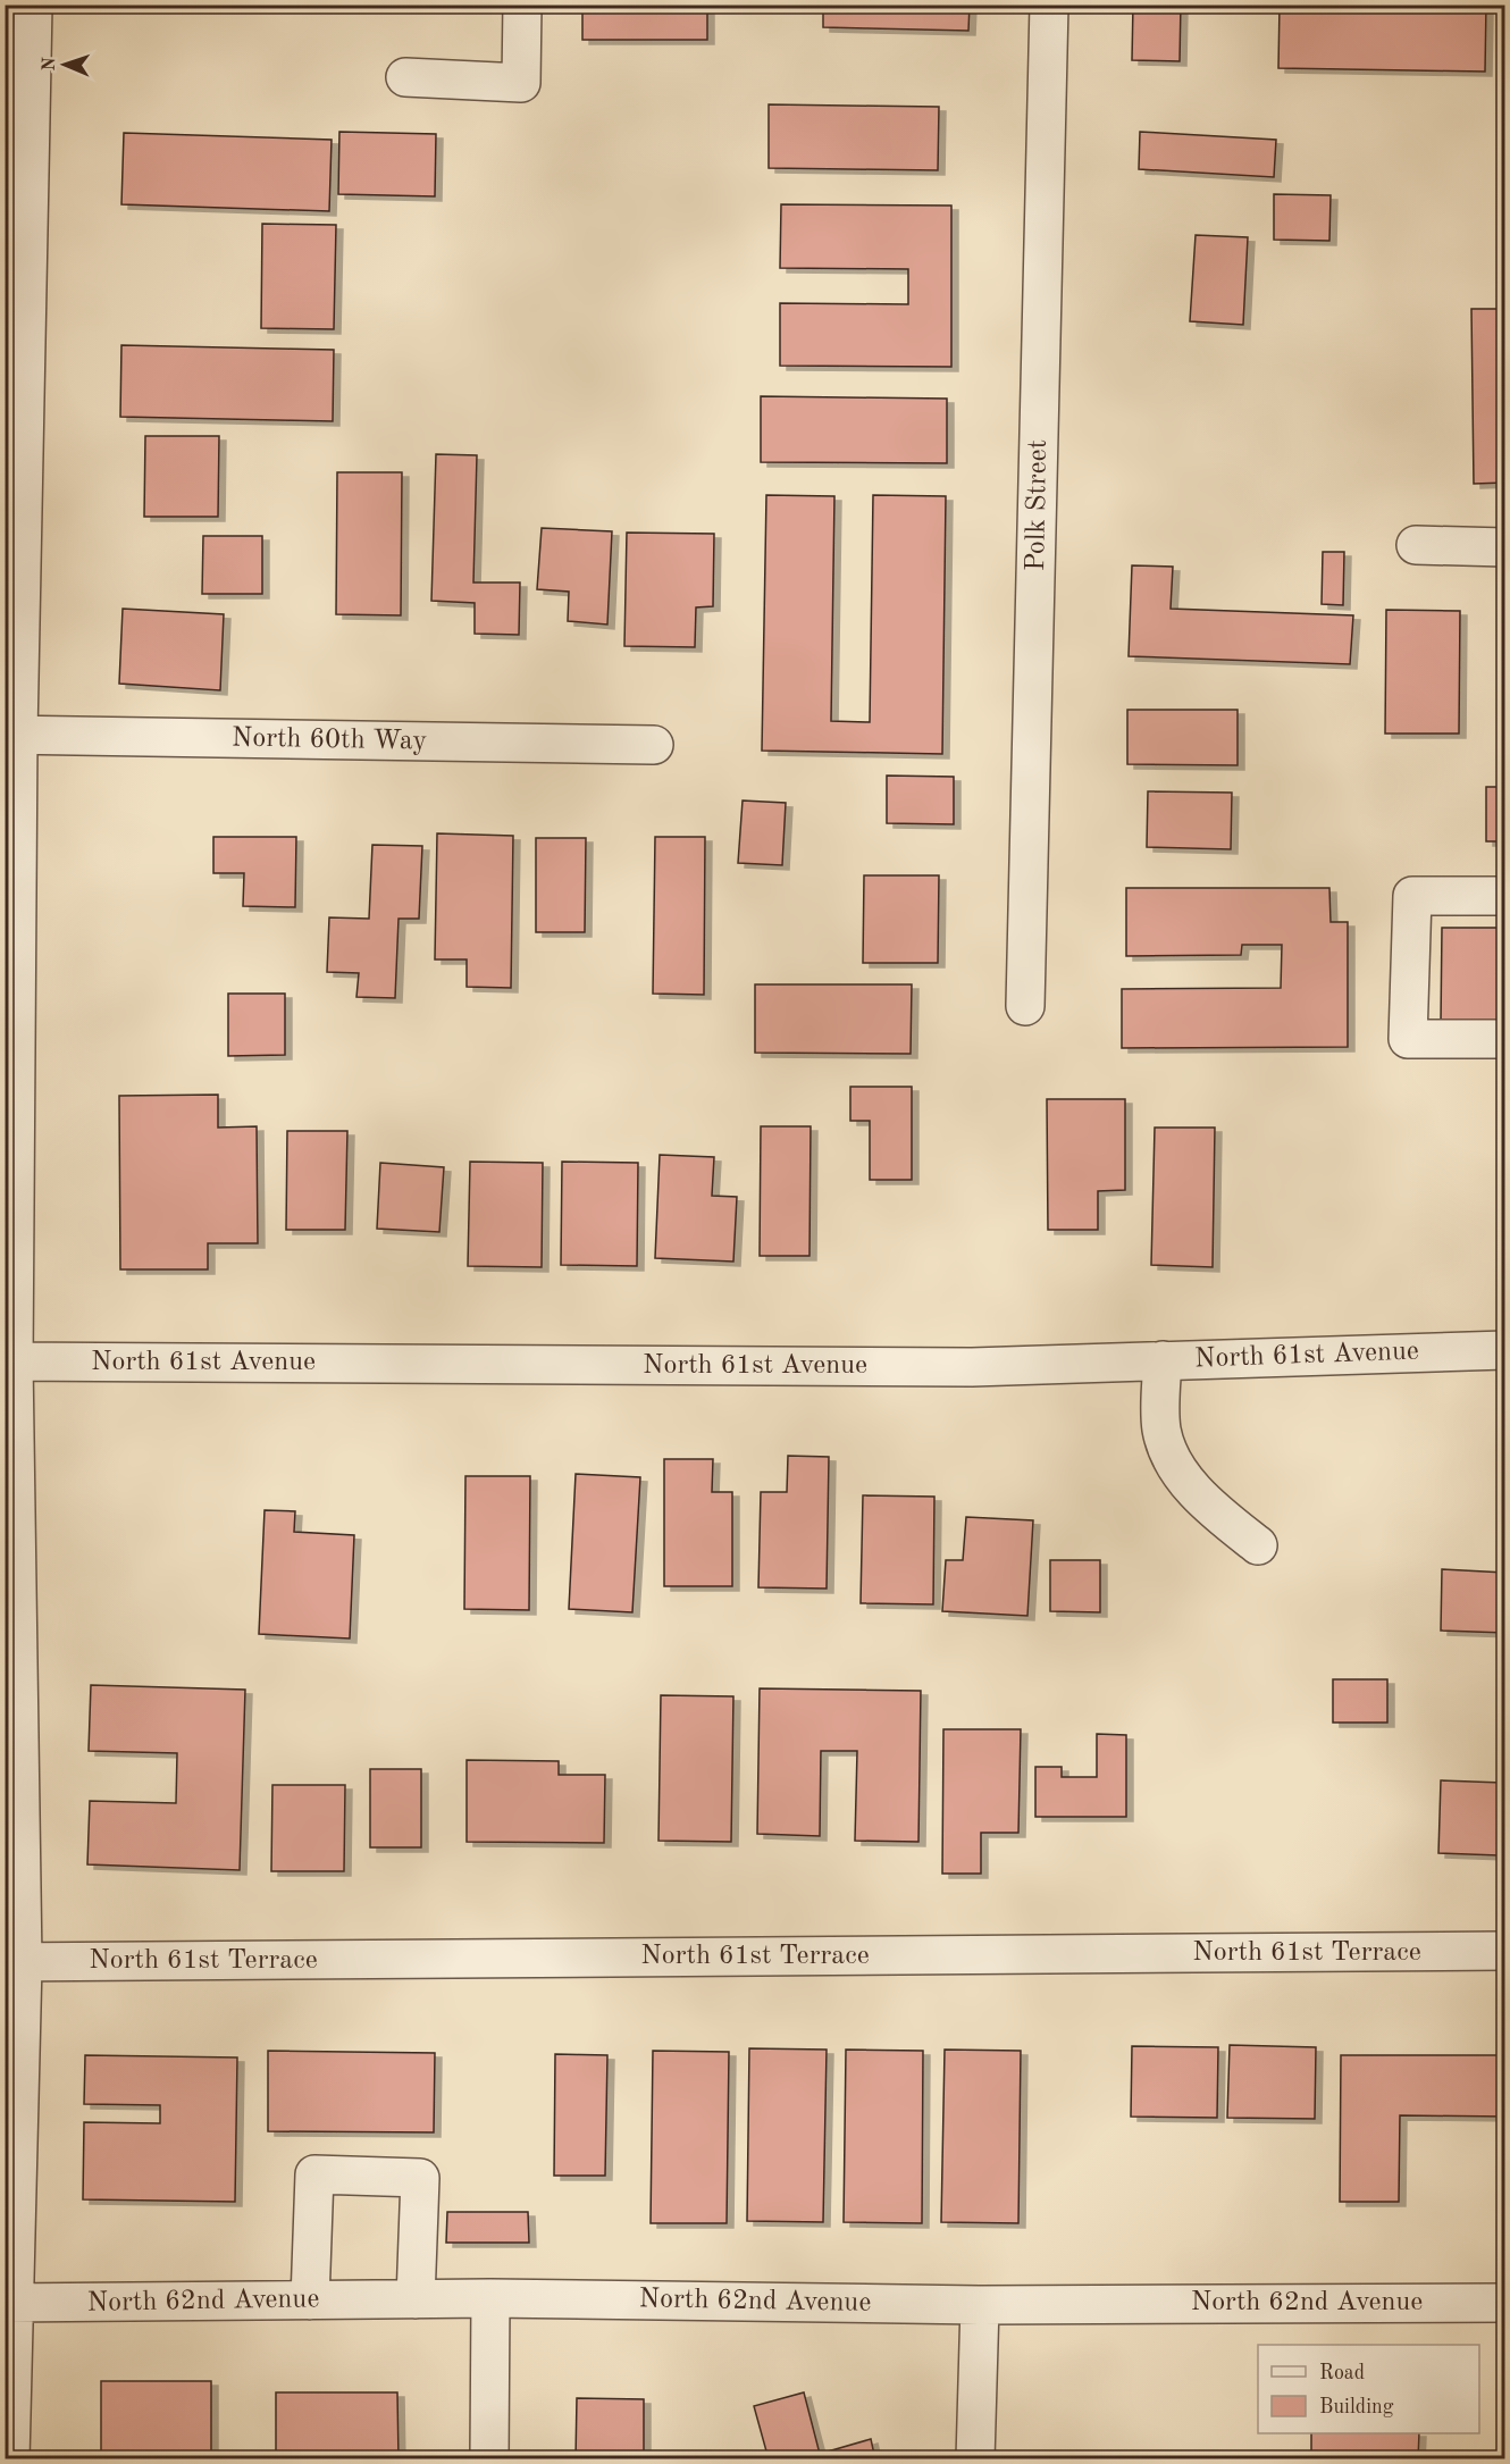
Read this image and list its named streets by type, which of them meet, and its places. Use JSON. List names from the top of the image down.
{
  "streets": {
    "street": [
      "Polk Street",
      "North 60th Way",
      "North 61st Avenue",
      "North 61st Terrace",
      "North 62nd Avenue"
    ]
  },
  "legend": ["Road", "Building"],
  "north": "left"
}
